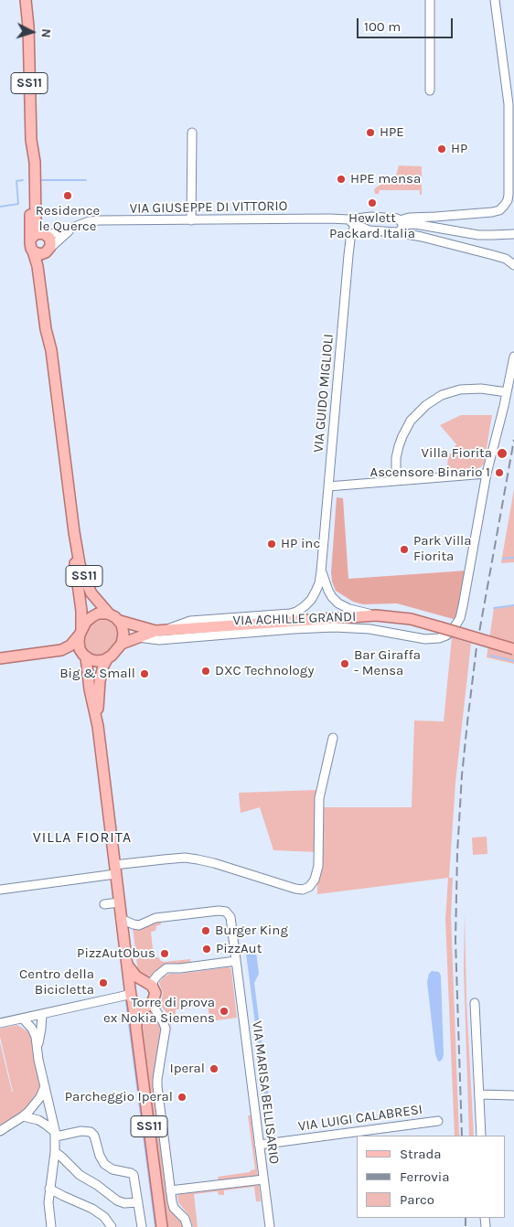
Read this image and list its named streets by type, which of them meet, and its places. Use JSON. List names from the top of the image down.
{
  "streets": {
    "main road": ["SS11"],
    "street": [
      "VIA GIUSEPPE DI VITTORIO",
      "VIA GUIDO MIGLIOLI",
      "VIA ACHILLE GRANDI",
      "VIA MARISA BELLISARIO",
      "VIA LUIGI CALABRESI"
    ]
  },
  "crossings": [
    ["SS11", "VIA GIUSEPPE DI VITTORIO"],
    ["SS11", "VIA MARISA BELLISARIO"],
    ["VIA GIUSEPPE DI VITTORIO", "VIA GUIDO MIGLIOLI"],
    ["VIA MARISA BELLISARIO", "VIA LUIGI CALABRESI"]
  ],
  "districts": ["VILLA FIORITA"],
  "places": [
    "HPE",
    "HP",
    "HPE mensa",
    "Residence le Querce",
    "Hewlett Packard Italia",
    "Villa Fiorita",
    "Ascensore Binario 1",
    "HP inc",
    "Park Villa Fiorita",
    "Bar Giraffa - Mensa",
    "DXC Technology",
    "Big & Small",
    "Burger King",
    "PizzAut",
    "PizzAutObus",
    "Centro della Bicicletta",
    "Torre di prova ex Nokia Siemens",
    "Iperal",
    "Parcheggio Iperal"
  ],
  "legend": ["Strada", "Ferrovia", "Parco"],
  "scale_bar": "100 m",
  "north": "right"
}
